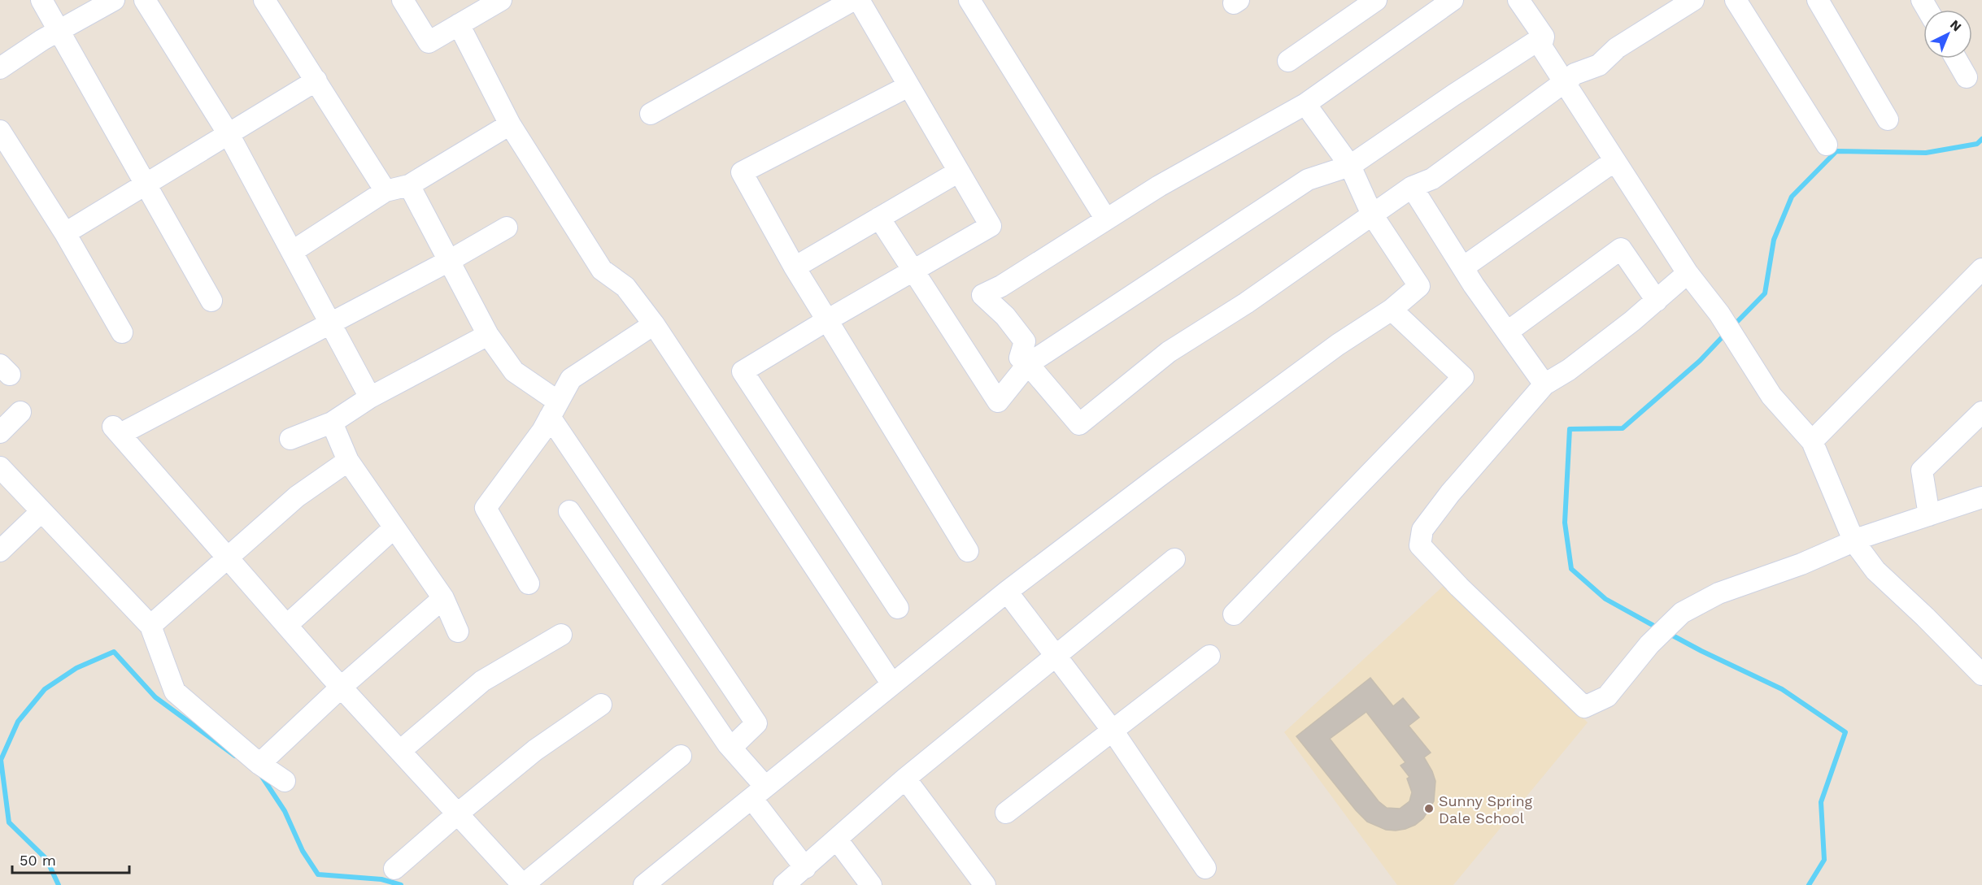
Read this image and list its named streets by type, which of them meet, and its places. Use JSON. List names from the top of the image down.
{
  "places": ["Sunny Spring Dale School"],
  "scale_bar": "50 m",
  "north": "top right"
}
